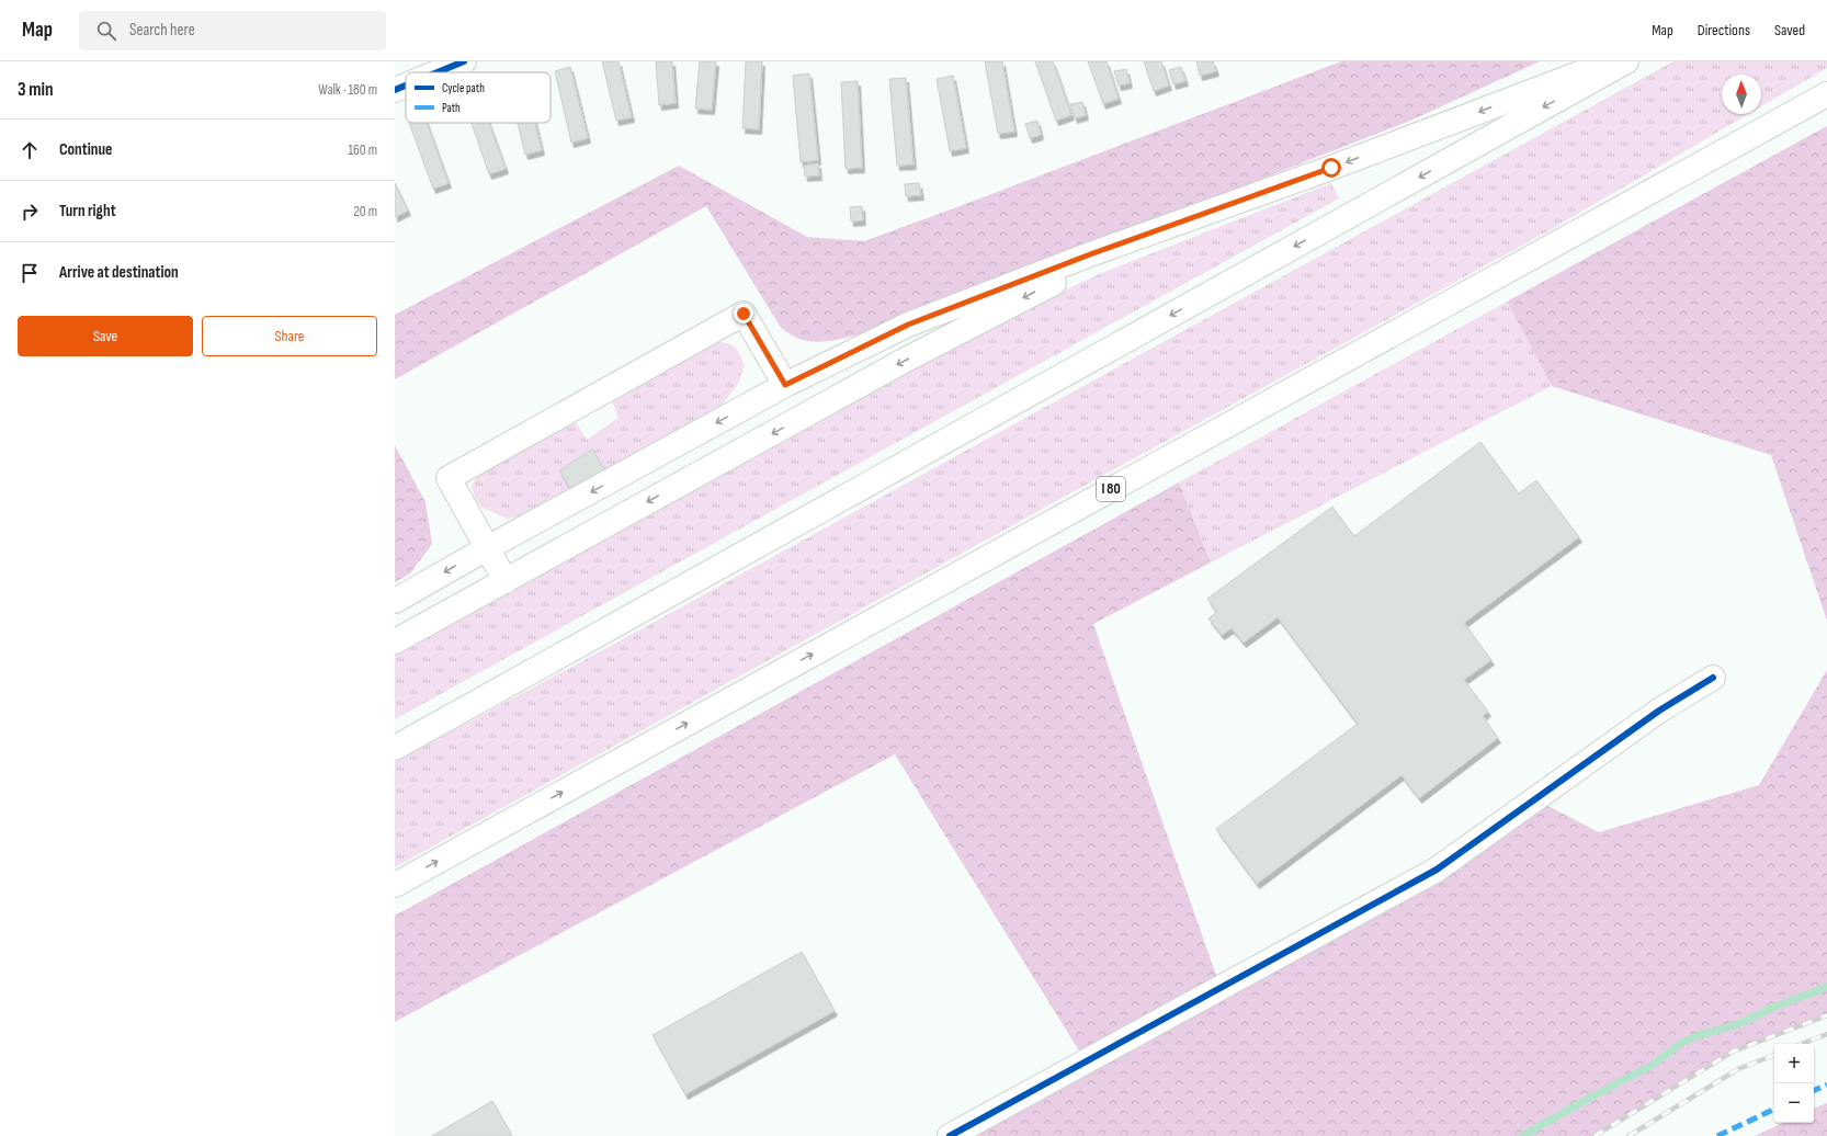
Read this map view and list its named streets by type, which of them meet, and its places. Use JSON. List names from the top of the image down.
{
  "streets": {
    "main road": ["I 80"]
  },
  "legend": ["Cycle path", "Path"],
  "north": "top",
  "page": {
    "header": "Map",
    "search": "Search here",
    "nav": ["Map", "Directions", "Saved"],
    "heading": ["3 min", "Walk · 180 m"],
    "list": [
      ["Continue", "160 m"],
      ["Turn right", "20 m"],
      "Arrive at destination"
    ],
    "buttons": ["Save", "Share"],
    "map_buttons": ["+", "−"]
  }
}
